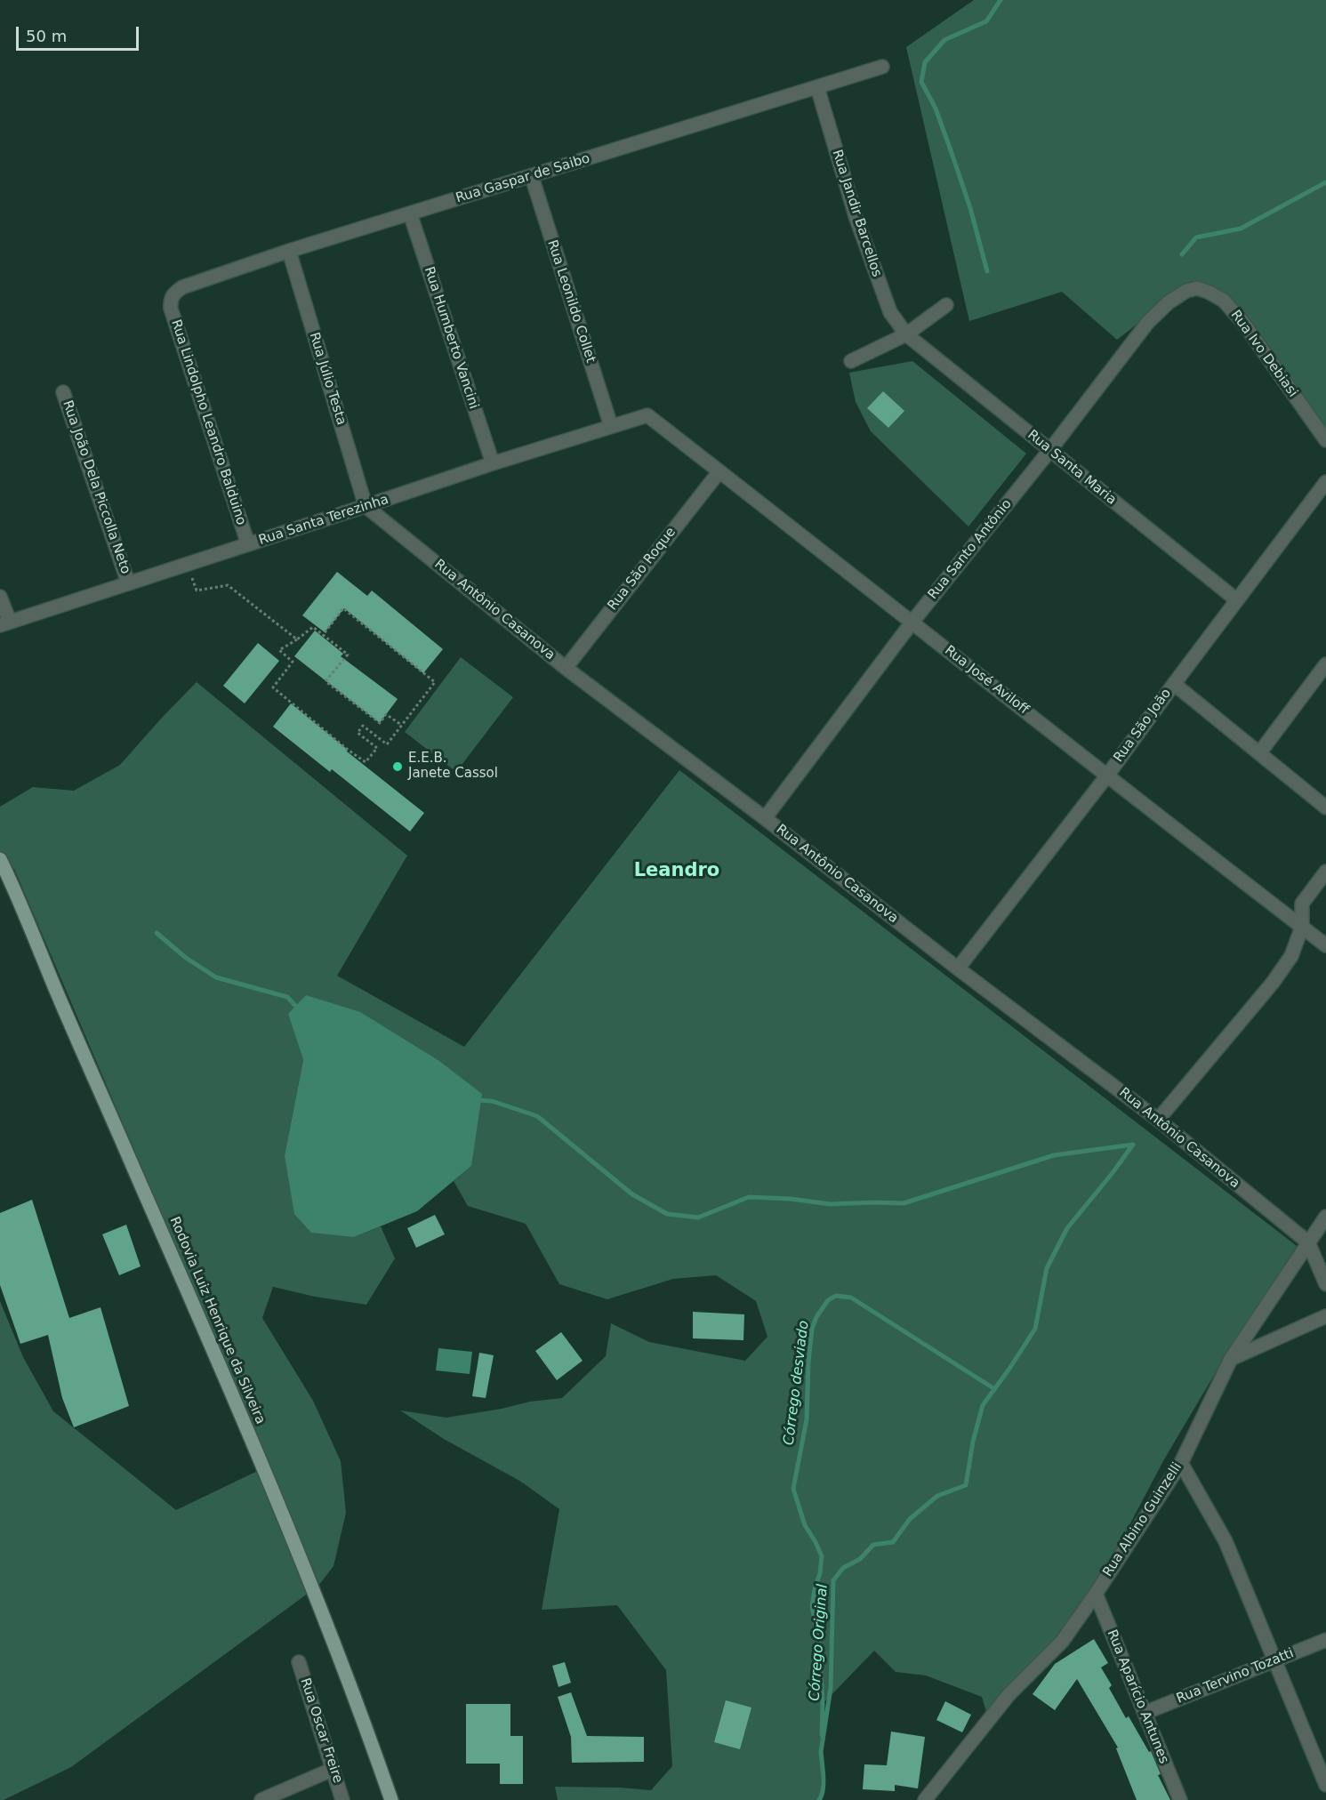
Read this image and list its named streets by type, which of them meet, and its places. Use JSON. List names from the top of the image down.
{
  "streets": {
    "main road": ["Rodovia Luiz Henrique da Silveira"],
    "street": [
      "Rua Gaspar de Saibo",
      "Rua Jandir Barcellos",
      "Rua Leonildo Collet",
      "Rua Humberto Vancini",
      "Rua Ivo Debiasi",
      "Rua Júlio Testa",
      "Rua Lindolpho Leandro Balduino",
      "Rua Santa Maria",
      "Rua João Dela Piccolla Neto",
      "Rua Santa Terezinha",
      "Rua Santo Antônio",
      "Rua São Roque",
      "Rua Antônio Casanova",
      "Rua José Aviloff",
      "Rua São João",
      "Rua Albino Guinzelli",
      "Rua Tervino Tozatti",
      "Rua Aparício Antunes",
      "Rua Oscar Freire"
    ]
  },
  "crossings": [
    ["Rua Gaspar de Saibo", "Rua Jandir Barcellos"],
    ["Rua Gaspar de Saibo", "Rua Leonildo Collet"],
    ["Rua Gaspar de Saibo", "Rua Humberto Vancini"],
    ["Rua Gaspar de Saibo", "Rua Júlio Testa"],
    ["Rua Gaspar de Saibo", "Rua Lindolpho Leandro Balduino"],
    ["Rua Jandir Barcellos", "Rua Santa Maria"],
    ["Rua Leonildo Collet", "Rua Santa Terezinha"],
    ["Rua Humberto Vancini", "Rua Santa Terezinha"],
    ["Rua Ivo Debiasi", "Rua Santo Antônio"],
    ["Rua Júlio Testa", "Rua Santa Terezinha"],
    ["Rua Júlio Testa", "Rua Antônio Casanova"],
    ["Rua Lindolpho Leandro Balduino", "Rua Santa Terezinha"],
    ["Rua Santa Maria", "Rua Santo Antônio"],
    ["Rua Santa Maria", "Rua São João"],
    ["Rua João Dela Piccolla Neto", "Rua Santa Terezinha"],
    ["Rua Santa Terezinha", "Rua Antônio Casanova"],
    ["Rua Santa Terezinha", "Rua José Aviloff"],
    ["Rua Santo Antônio", "Rua Antônio Casanova"],
    ["Rua Santo Antônio", "Rua José Aviloff"],
    ["Rua São Roque", "Rua Antônio Casanova"],
    ["Rua São Roque", "Rua José Aviloff"],
    ["Rua Antônio Casanova", "Rua São João"],
    ["Rua Antônio Casanova", "Rua Albino Guinzelli"],
    ["Rua José Aviloff", "Rua São João"],
    ["Rua Albino Guinzelli", "Rua Aparício Antunes"],
    ["Rua Tervino Tozatti", "Rua Aparício Antunes"]
  ],
  "districts": ["Leandro"],
  "water": ["Córrego desviado", "Córrego Original"],
  "places": ["E.E.B. Janete Cassol"],
  "scale_bar": "50 m"
}
